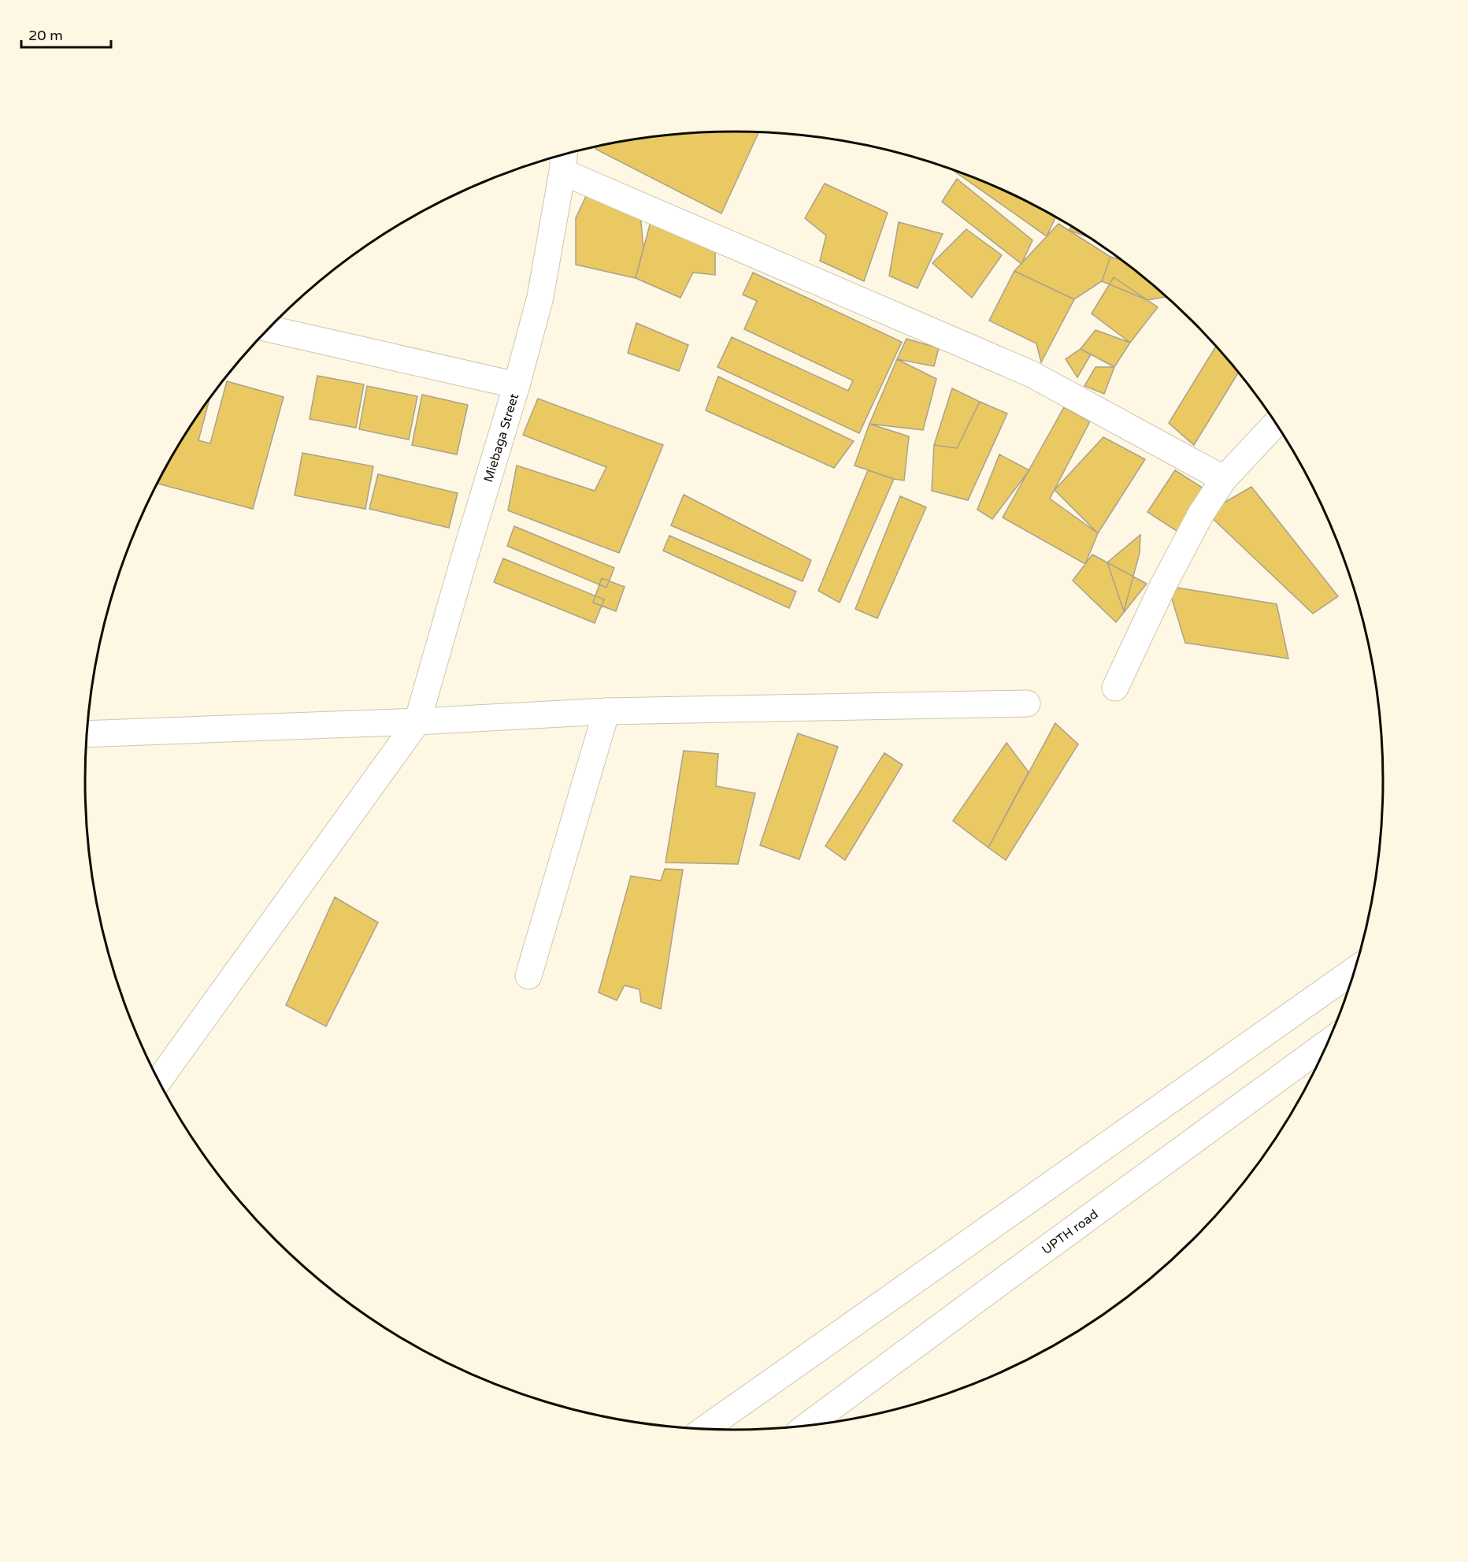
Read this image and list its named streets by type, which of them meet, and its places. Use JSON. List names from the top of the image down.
{
  "streets": {
    "street": ["Miebaga Street", "UPTH road"]
  },
  "scale_bar": "20 m"
}
